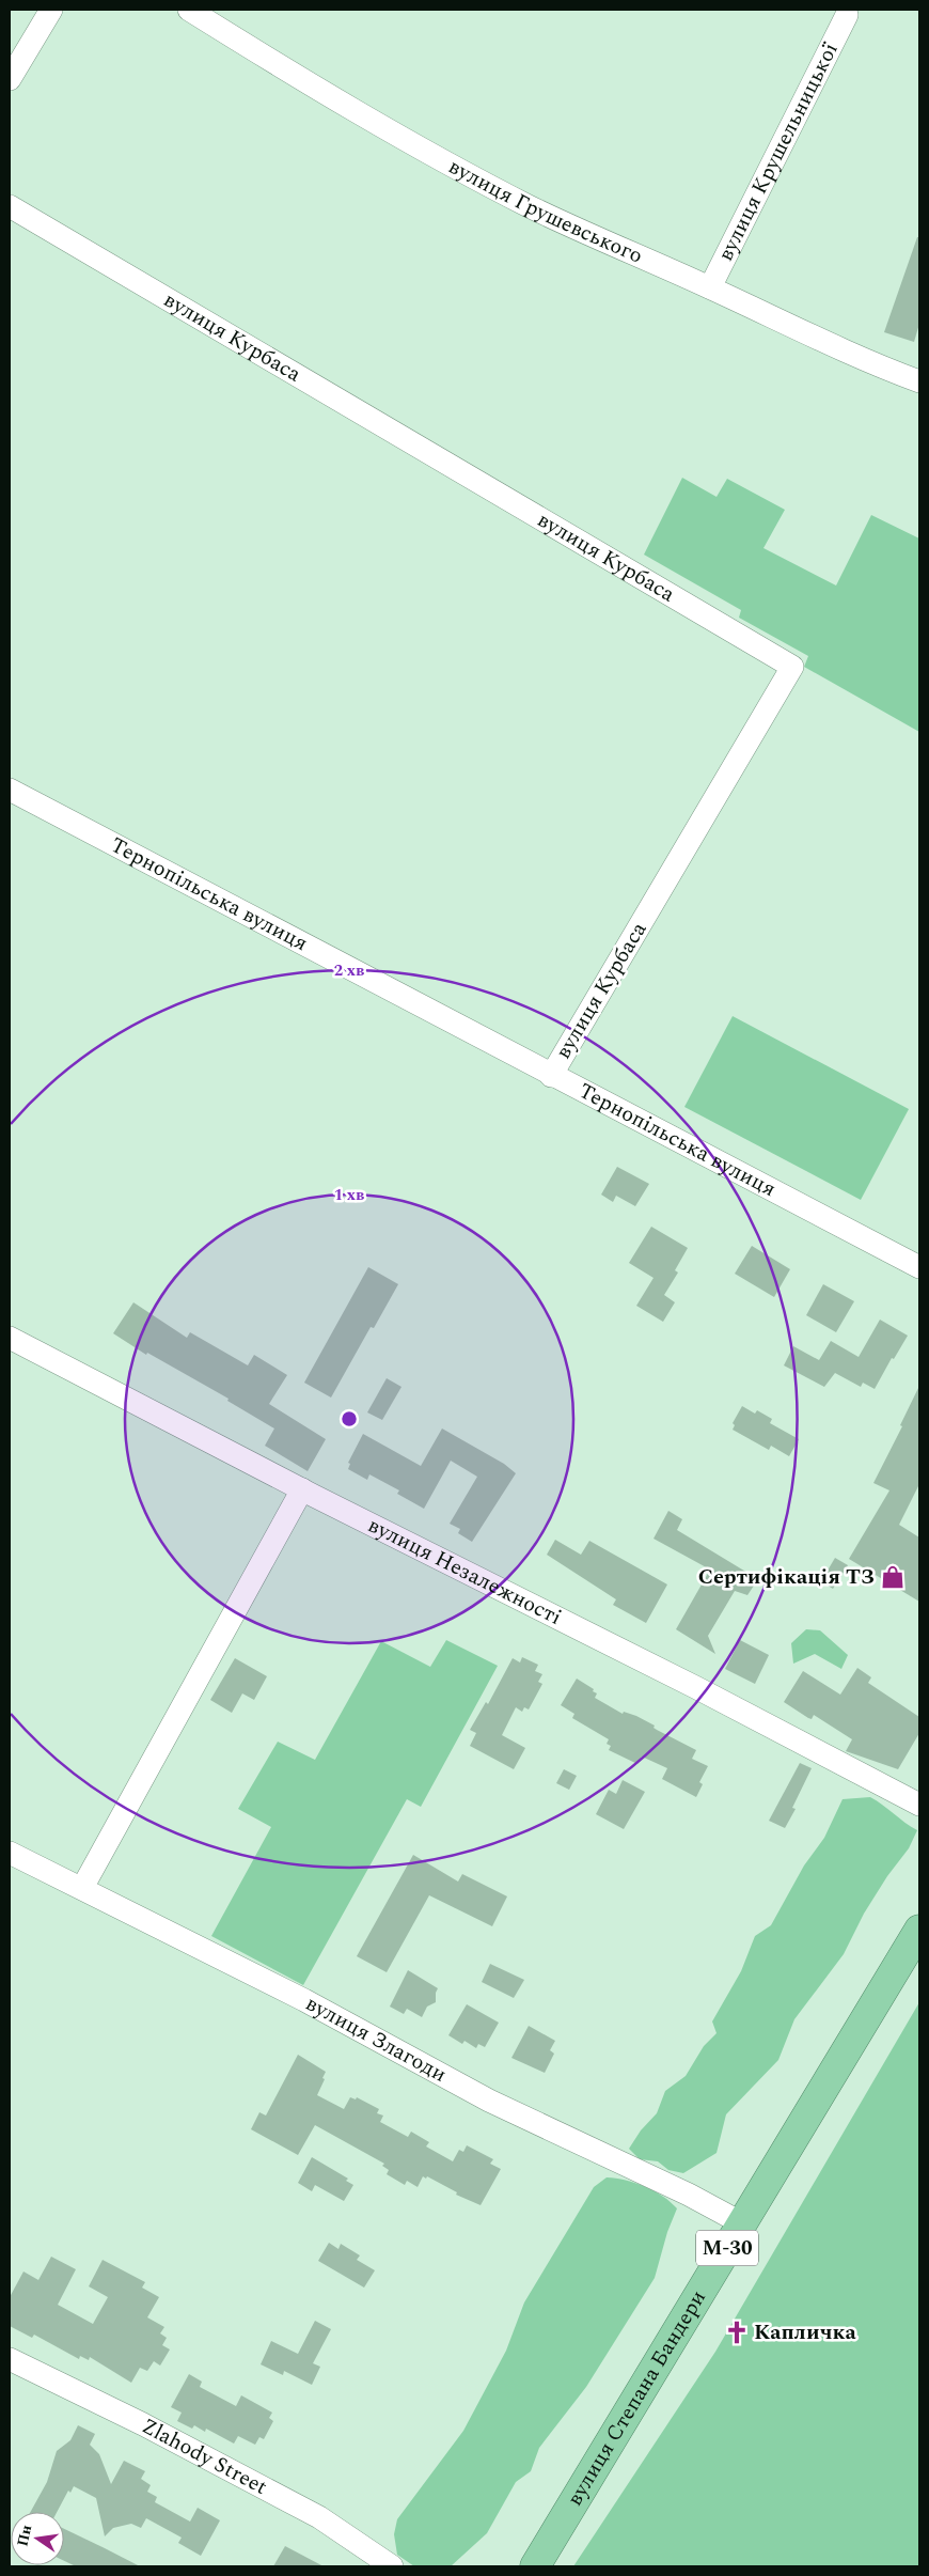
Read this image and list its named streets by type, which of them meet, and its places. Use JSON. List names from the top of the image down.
{
  "streets": {
    "highway": ["М-30", "вулиця Степана Бандери"],
    "street": [
      "вулиця Крушельницької",
      "вулиця Грушевського",
      "вулиця Курбаса",
      "Тернопільська вулиця",
      "вулиця Незалежності",
      "вулиця Злагоди",
      "Zlahody Street"
    ]
  },
  "crossings": [
    ["вулиця Крушельницької", "вулиця Грушевського"],
    ["вулиця Курбаса", "Тернопільська вулиця"],
    ["вулиця Злагоди", "вулиця Степана Бандери"]
  ],
  "places": {
    "shop": ["Сертифікація ТЗ"],
    "church": ["Капличка"]
  },
  "north": "left",
  "rings": ["2 хв", "1 хв"]
}
